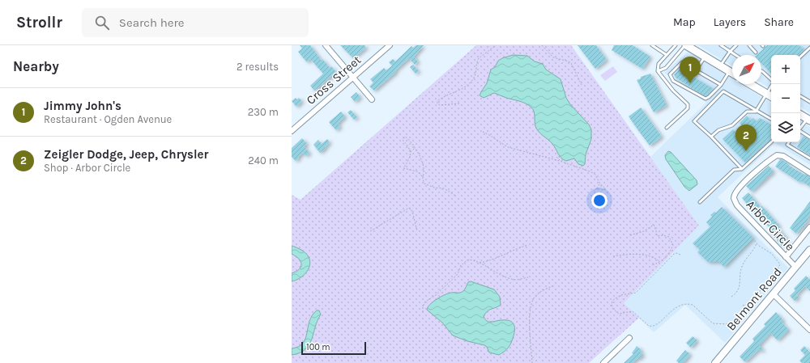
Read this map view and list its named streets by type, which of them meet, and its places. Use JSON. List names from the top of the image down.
{
  "streets": {
    "main road": ["Belmont Road"],
    "street": ["Cross Street", "Arbor Circle"]
  },
  "crossings": [
    ["Arbor Circle", "Belmont Road"]
  ],
  "scale_bar": "100 m",
  "north": "top right",
  "page": {
    "header": "Strollr",
    "search": "Search here",
    "nav": ["Map", "Layers", "Share"],
    "heading": ["Nearby", "2 results"],
    "map_buttons": ["+", "−"],
    "pins": ["1", "2"],
    "list": [
      {
        "mark": "1",
        "name": "Jimmy John's",
        "note": "Restaurant · Ogden Avenue",
        "value": "230 m"
      },
      {
        "mark": "2",
        "name": "Zeigler Dodge, Jeep, Chrysler",
        "note": "Shop · Arbor Circle",
        "value": "240 m"
      }
    ],
    "scale": "100 m"
  }
}
